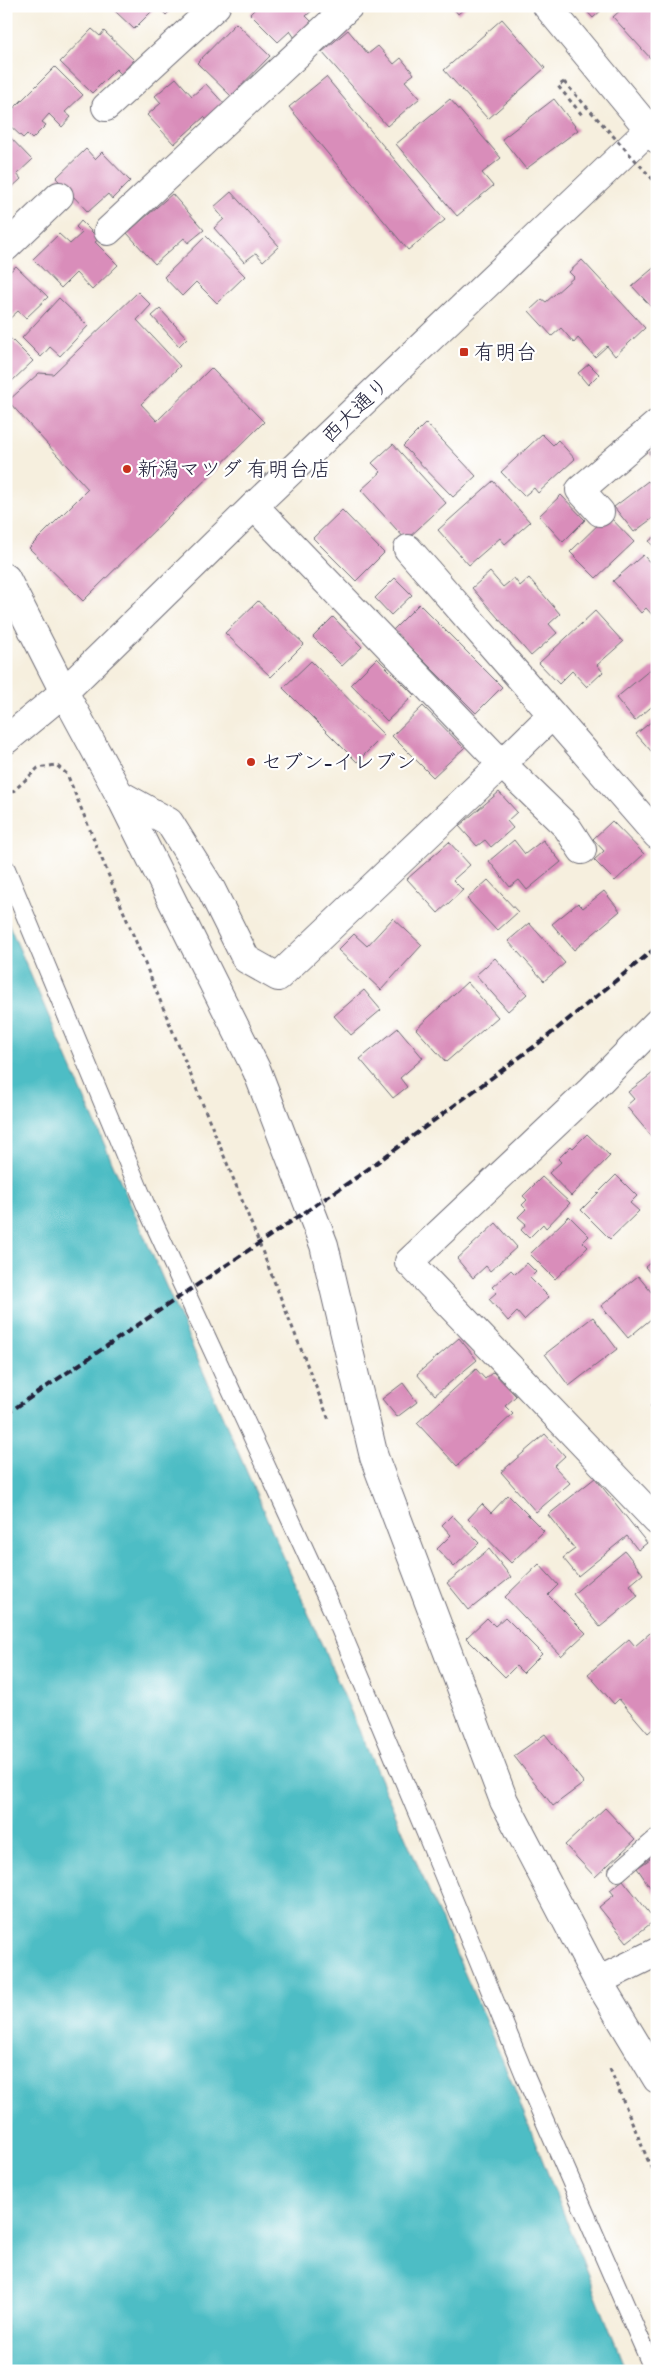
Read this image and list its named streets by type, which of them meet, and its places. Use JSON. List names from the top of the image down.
{
  "streets": {
    "street": ["西大通り"]
  },
  "places": {
    "transit": ["有明台"],
    "other": ["新潟マツダ 有明台店", "セブン-イレブン"]
  }
}
